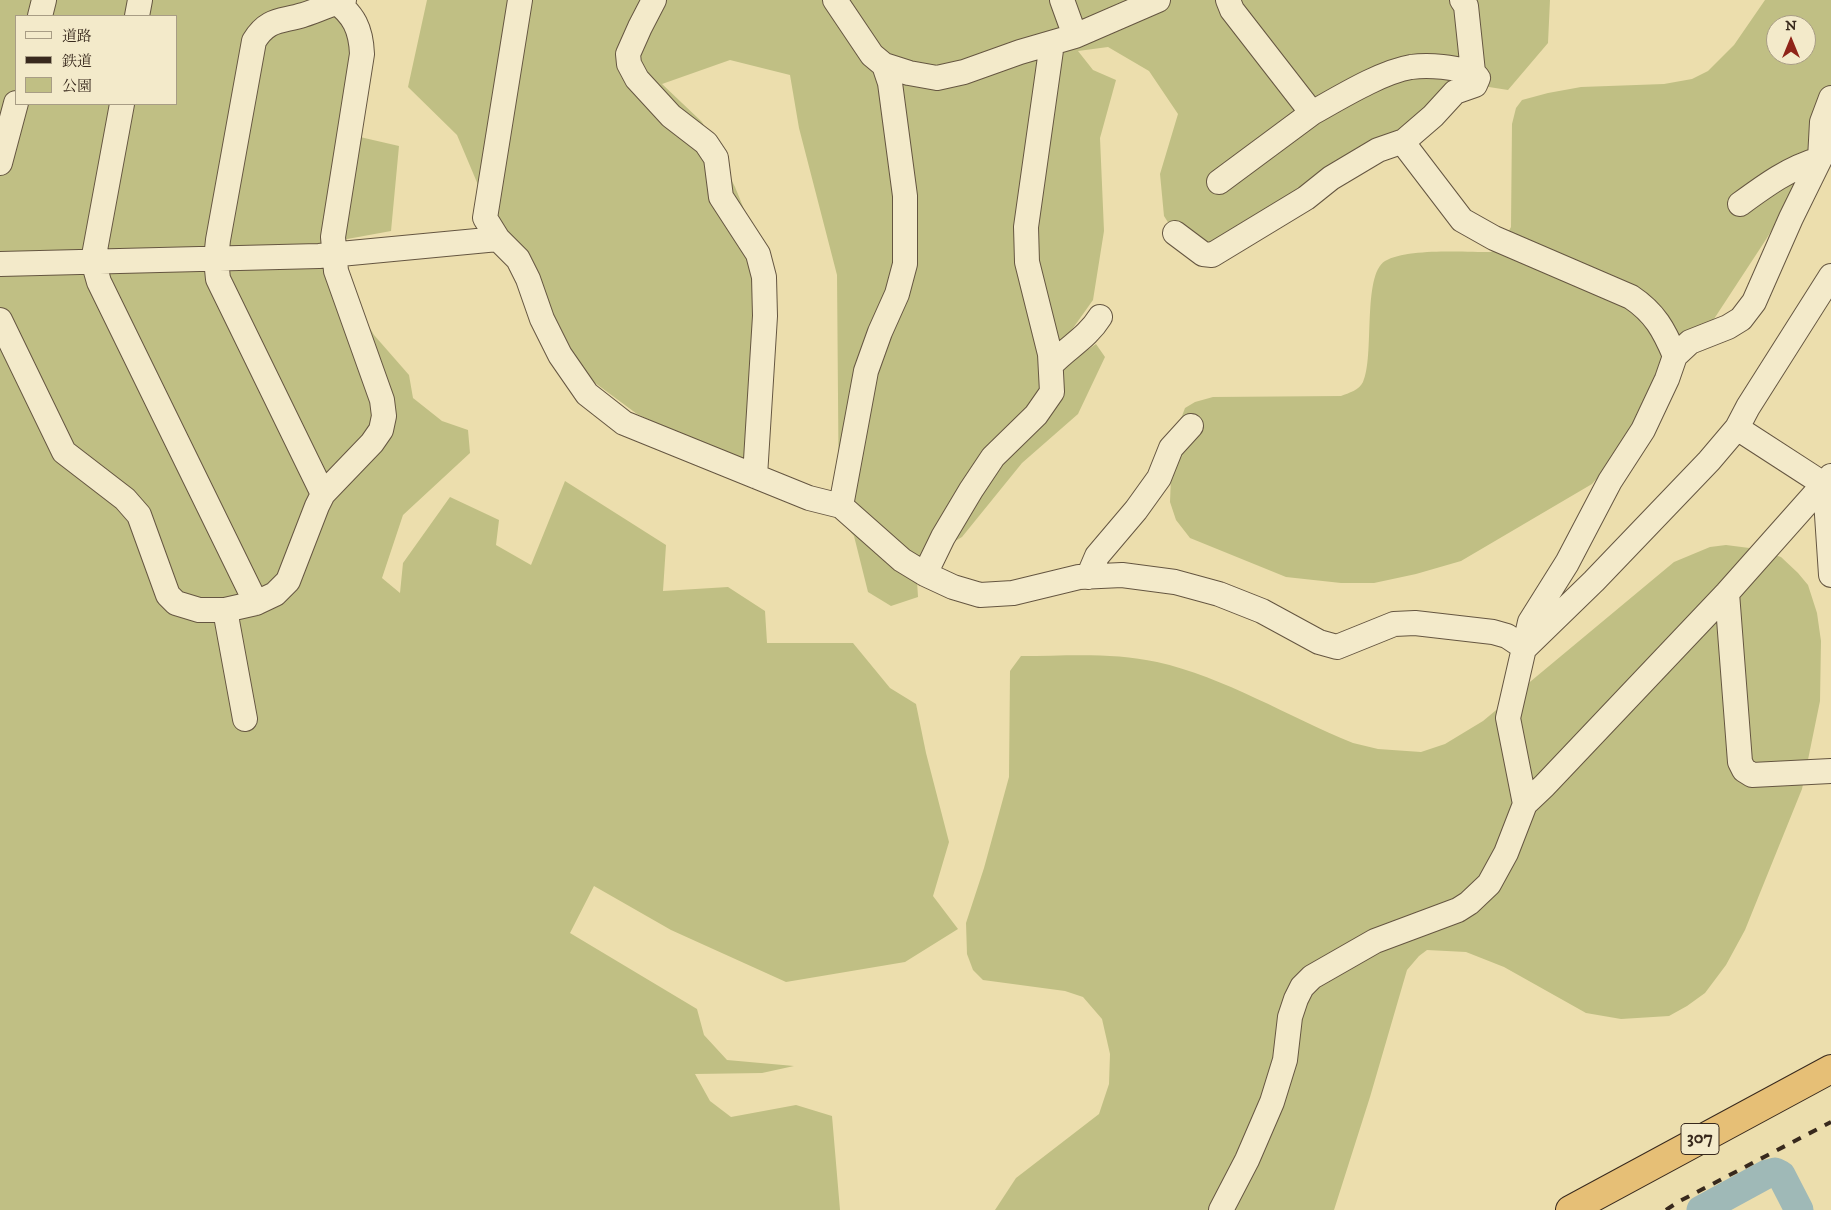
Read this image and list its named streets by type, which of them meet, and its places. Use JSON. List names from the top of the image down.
{
  "streets": {
    "highway": ["307"]
  },
  "legend": ["道路", "鉄道", "公園"],
  "north": "top"
}
